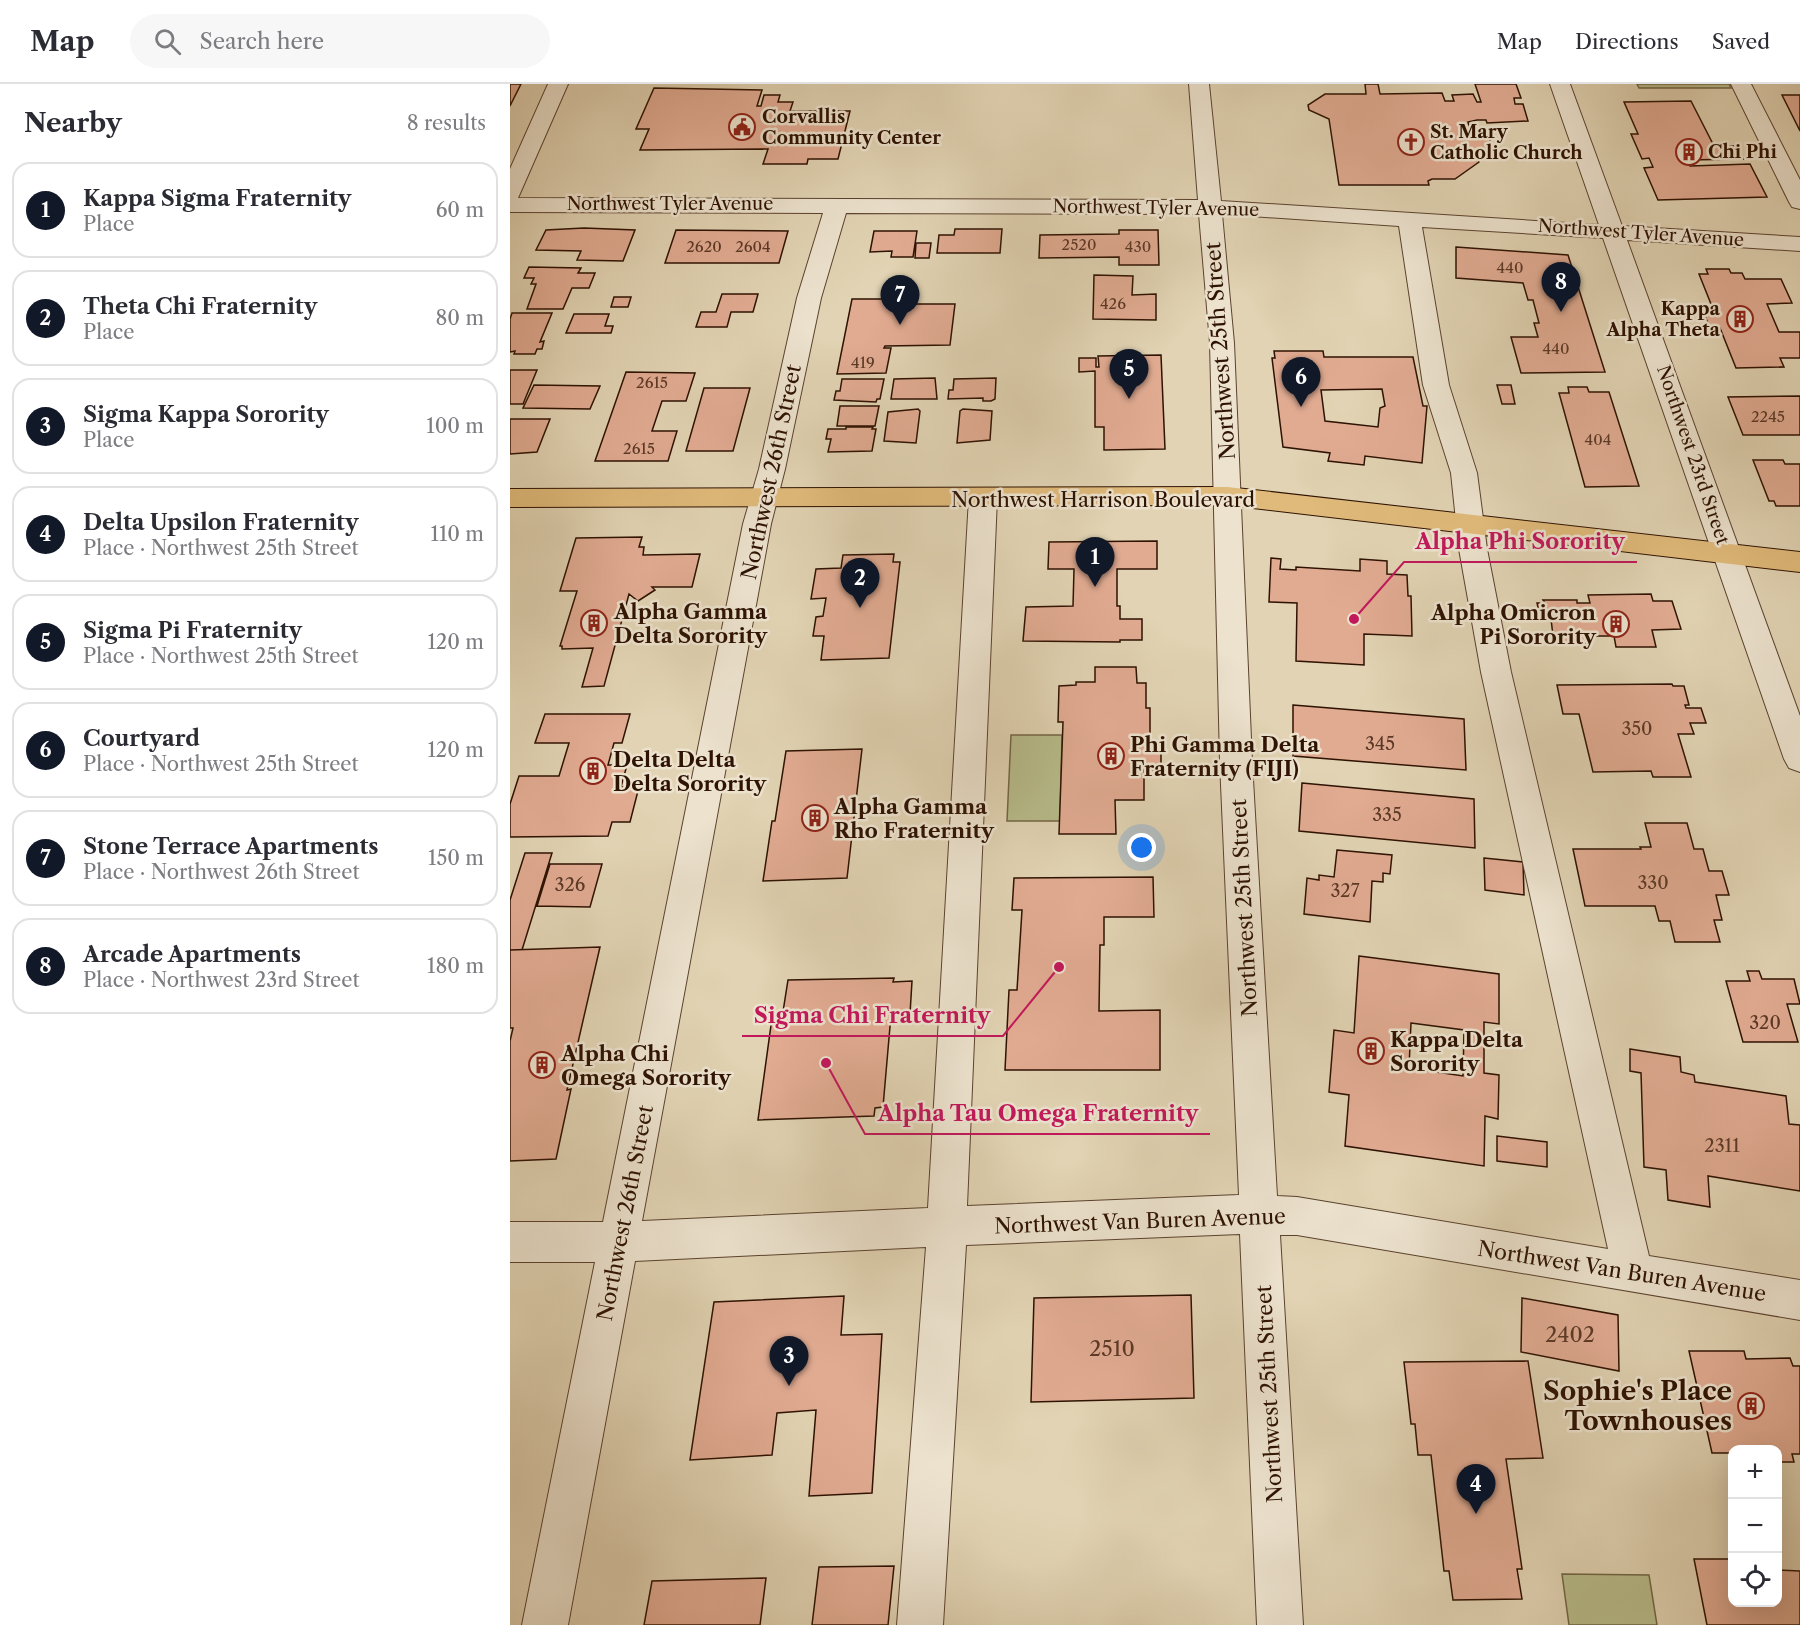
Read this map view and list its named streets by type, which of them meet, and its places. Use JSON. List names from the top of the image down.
{
  "streets": {
    "main road": ["Northwest Harrison Boulevard"],
    "street": [
      "Northwest Tyler Avenue",
      "Northwest 25th Street",
      "Northwest 23rd Street",
      "Northwest 26th Street",
      "Northwest Van Buren Avenue"
    ]
  },
  "crossings": [
    ["Northwest Tyler Avenue", "Northwest 25th Street"],
    ["Northwest Tyler Avenue", "Northwest 23rd Street"],
    ["Northwest Tyler Avenue", "Northwest 26th Street"],
    ["Northwest 25th Street", "Northwest Harrison Boulevard"],
    ["Northwest 25th Street", "Northwest Van Buren Avenue"],
    ["Northwest 23rd Street", "Northwest Harrison Boulevard"],
    ["Northwest 26th Street", "Northwest Harrison Boulevard"],
    ["Northwest 26th Street", "Northwest Van Buren Avenue"]
  ],
  "places": {
    "public building": ["Corvallis Community Center"],
    "church": ["St. Mary Catholic Church"],
    "building": [
      "Chi Phi",
      "Kappa Alpha Theta",
      "Alpha Gamma Delta Sorority",
      "Alpha Omicron Pi Sorority",
      "Phi Gamma Delta Fraternity (FIJI)",
      "Delta Delta Delta Sorority",
      "Alpha Gamma Rho Fraternity",
      "Kappa Delta Sorority",
      "Alpha Chi Omega Sorority",
      "Sophie's Place Townhouses"
    ],
    "other": ["Alpha Phi Sorority", "Sigma Chi Fraternity", "Alpha Tau Omega Fraternity"]
  },
  "house_numbers": [
    "2520",
    "2620",
    "2604",
    "430",
    "440",
    "426",
    "440",
    "419",
    "2615",
    "2245",
    "404",
    "2615",
    "350",
    "345",
    "335",
    "330",
    "326",
    "327",
    "320",
    "2311",
    "2402",
    "2510"
  ],
  "page": {
    "header": "Map",
    "search": "Search here",
    "nav": ["Map", "Directions", "Saved"],
    "heading": ["Nearby", "8 results"],
    "list": [
      {
        "mark": "1",
        "name": "Kappa Sigma Fraternity",
        "note": "Place",
        "value": "60 m"
      },
      {
        "mark": "2",
        "name": "Theta Chi Fraternity",
        "note": "Place",
        "value": "80 m"
      },
      {
        "mark": "3",
        "name": "Sigma Kappa Sorority",
        "note": "Place",
        "value": "100 m"
      },
      {
        "mark": "4",
        "name": "Delta Upsilon Fraternity",
        "note": "Place · Northwest 25th Street",
        "value": "110 m"
      },
      {
        "mark": "5",
        "name": "Sigma Pi Fraternity",
        "note": "Place · Northwest 25th Street",
        "value": "120 m"
      },
      {
        "mark": "6",
        "name": "Courtyard",
        "note": "Place · Northwest 25th Street",
        "value": "120 m"
      },
      {
        "mark": "7",
        "name": "Stone Terrace Apartments",
        "note": "Place · Northwest 26th Street",
        "value": "150 m"
      },
      {
        "mark": "8",
        "name": "Arcade Apartments",
        "note": "Place · Northwest 23rd Street",
        "value": "180 m"
      }
    ],
    "pins": [
      "8",
      "7",
      "5",
      "6",
      "1",
      "2",
      "3",
      "4"
    ],
    "map_buttons": ["+", "−"]
  }
}
